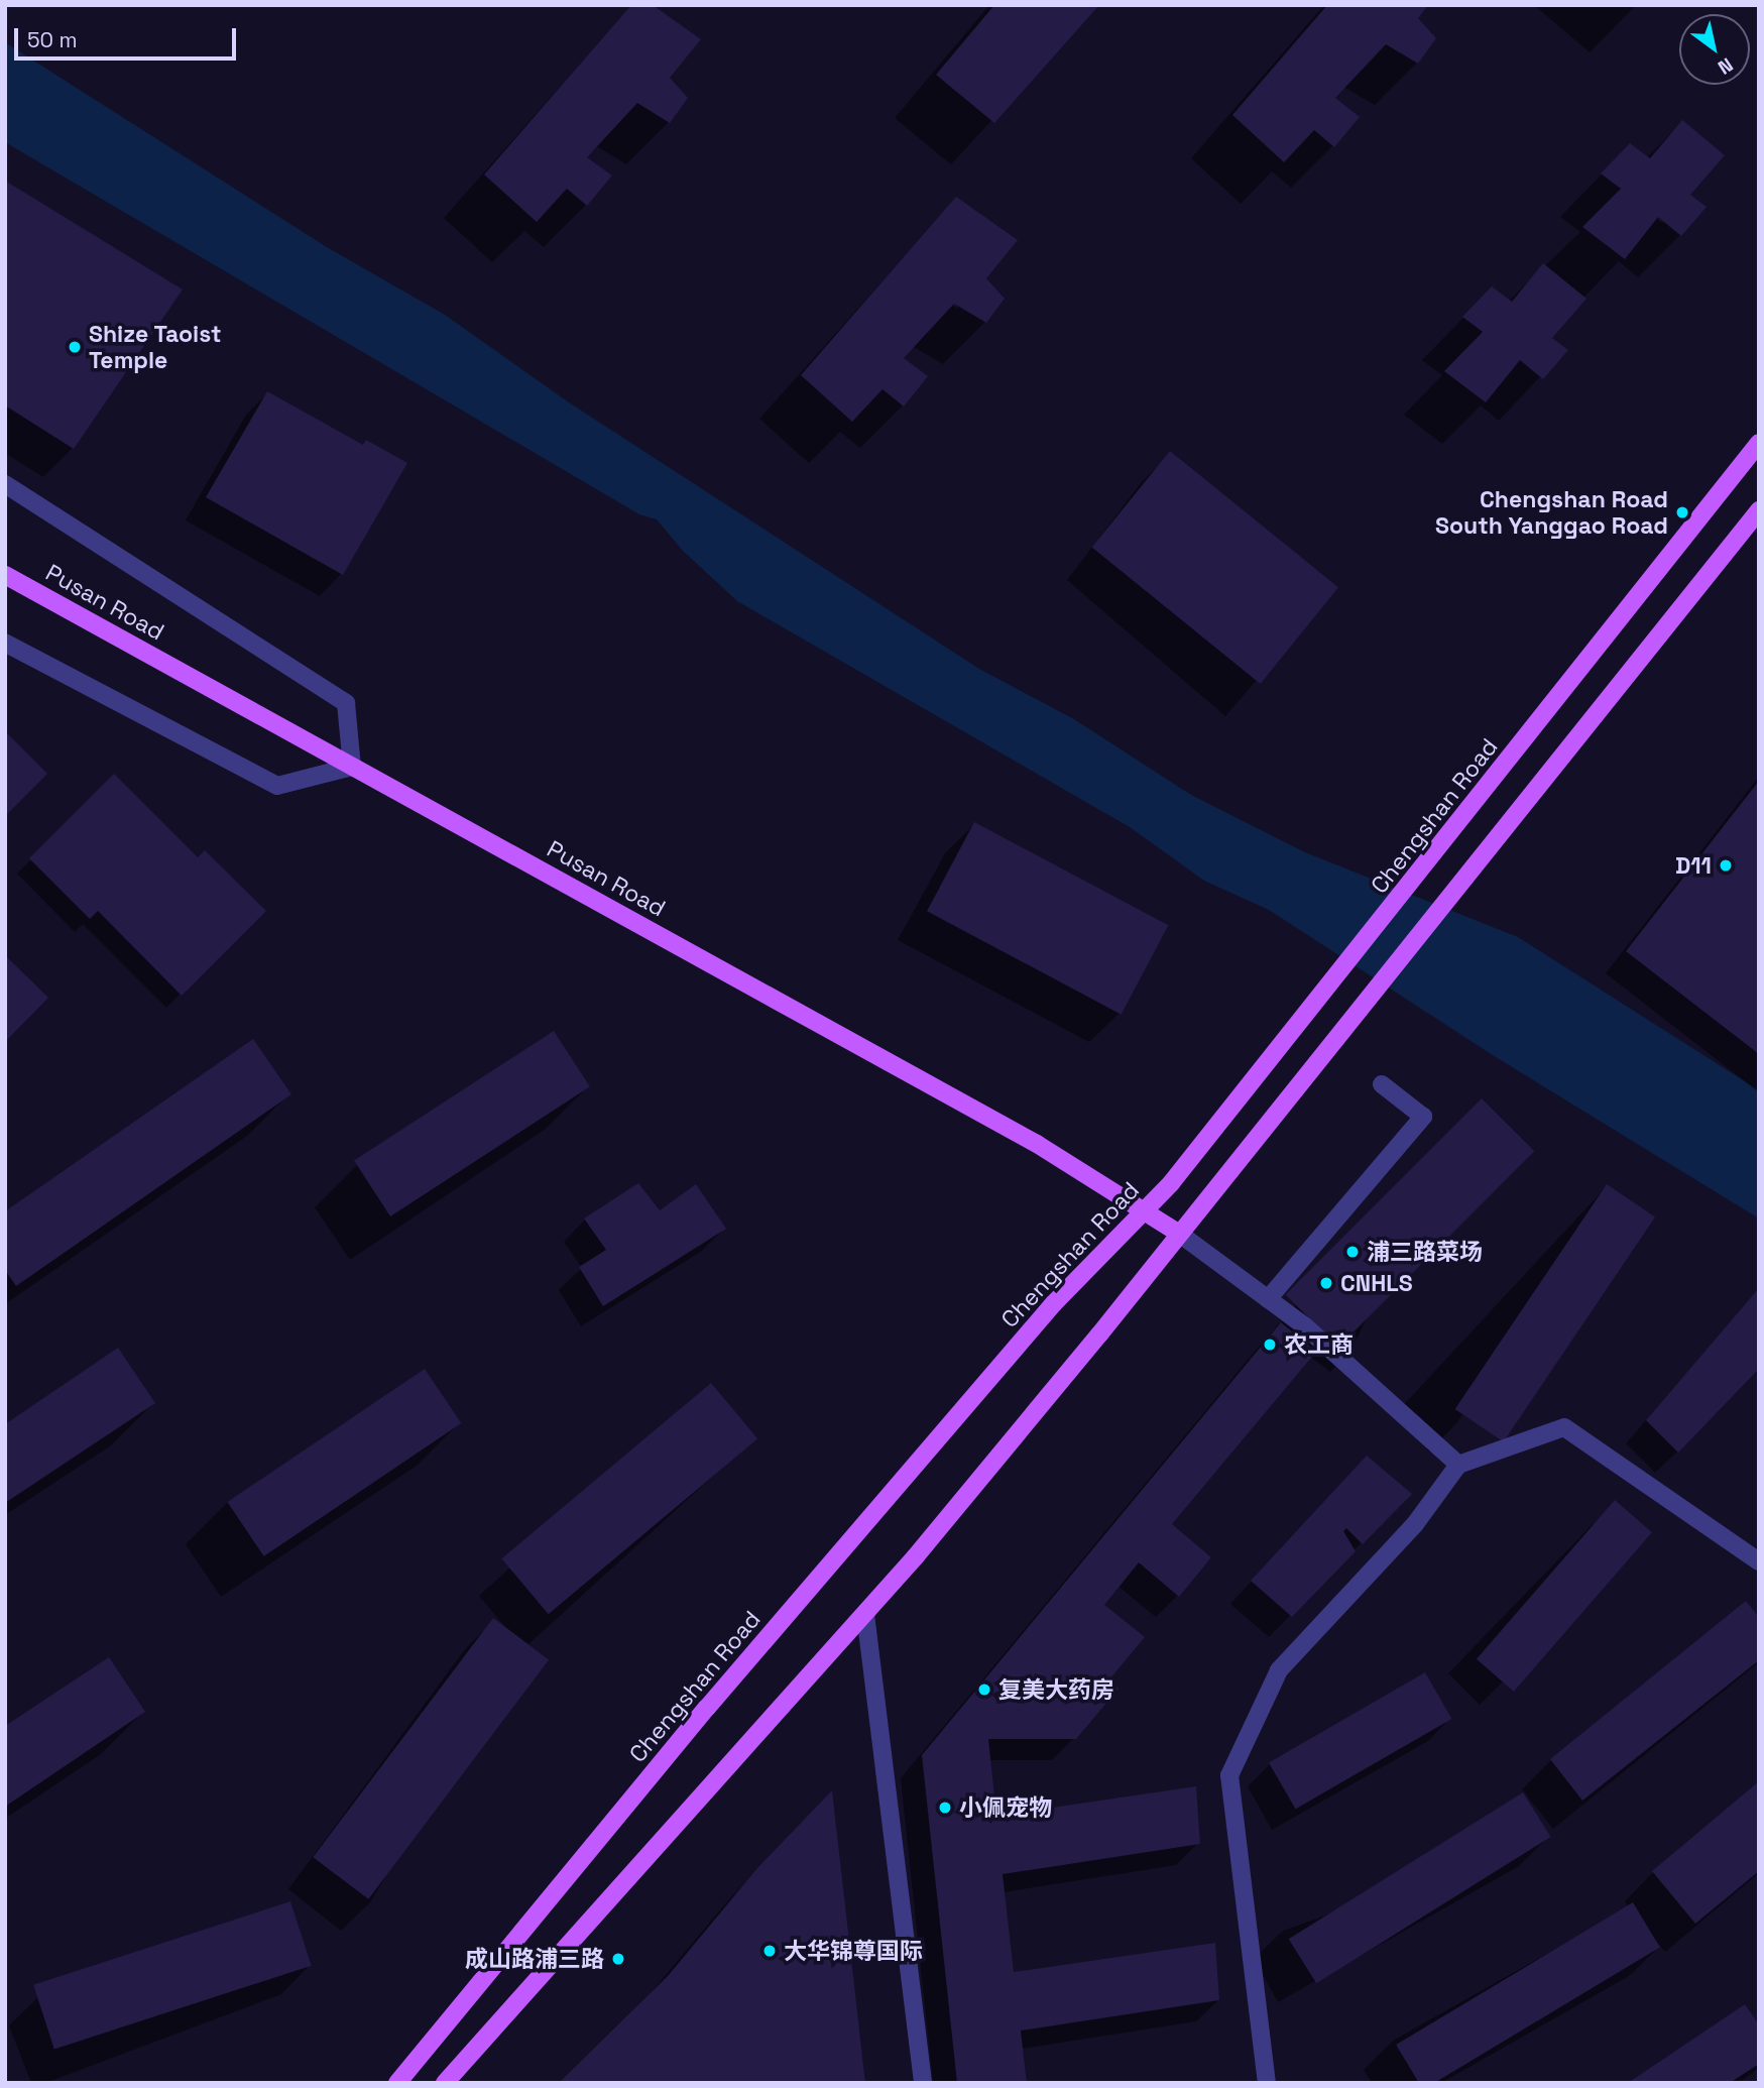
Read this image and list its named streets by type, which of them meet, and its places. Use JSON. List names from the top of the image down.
{
  "streets": {
    "main road": ["Pusan Road", "Chengshan Road"]
  },
  "crossings": [
    ["Pusan Road", "Chengshan Road"]
  ],
  "places": [
    "Shize Taoist Temple",
    "Chengshan Road South Yanggao Road",
    "D11",
    "浦三路菜场",
    "CNHLS",
    "农工商",
    "复美大药房",
    "小佩宠物",
    "大华锦尊国际",
    "成山路浦三路"
  ],
  "scale_bar": "50 m",
  "north": "bottom right"
}
